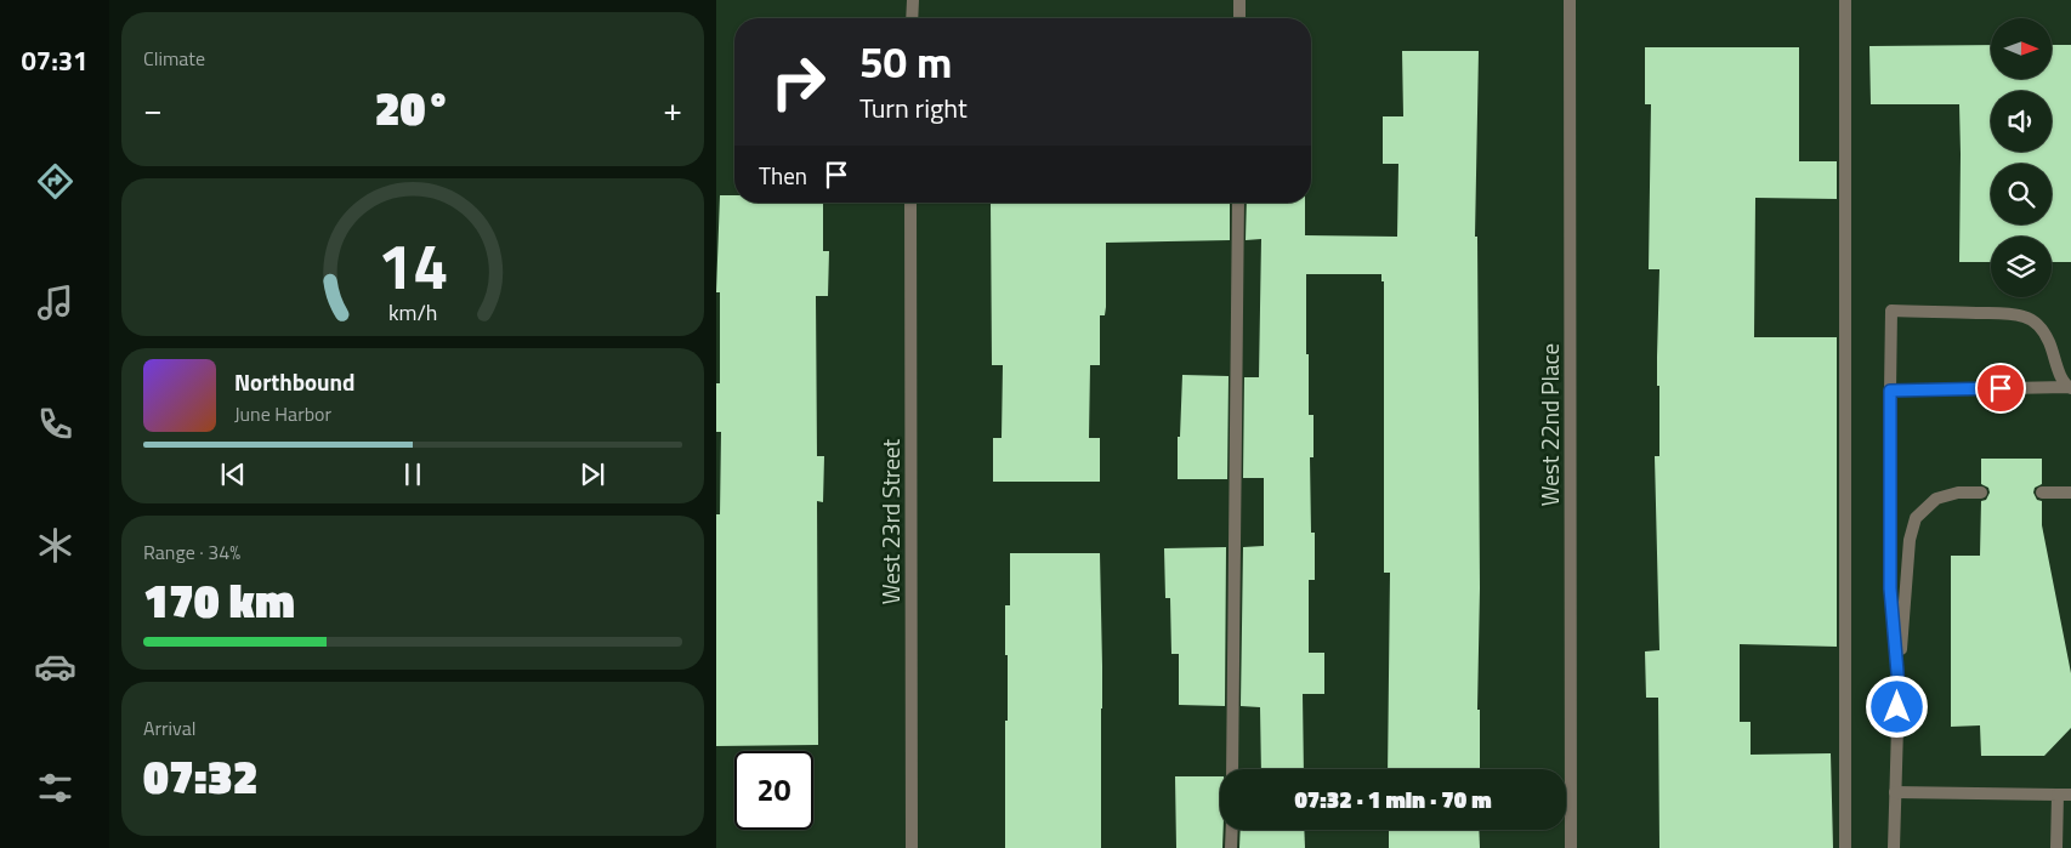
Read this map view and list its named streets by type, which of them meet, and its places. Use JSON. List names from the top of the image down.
{
  "streets": {
    "street": ["West 22nd Place", "West 23rd Street"]
  },
  "north": "right",
  "page": {
    "tabs": "07:31",
    "tile": [
      "Climate",
      ["Range · 34%", "170 km"],
      ["Arrival", "07:32"]
    ],
    "turn": ["50 m", "Turn right"],
    "heat": ["−", "20°", "+"],
    "then": "Then",
    "song": ["Northbound", "June Harbor"],
    "limit": "20",
    "trip": "07:32 · 1 min · 70 m",
    "gauge": ["14", "km/h"]
  }
}
